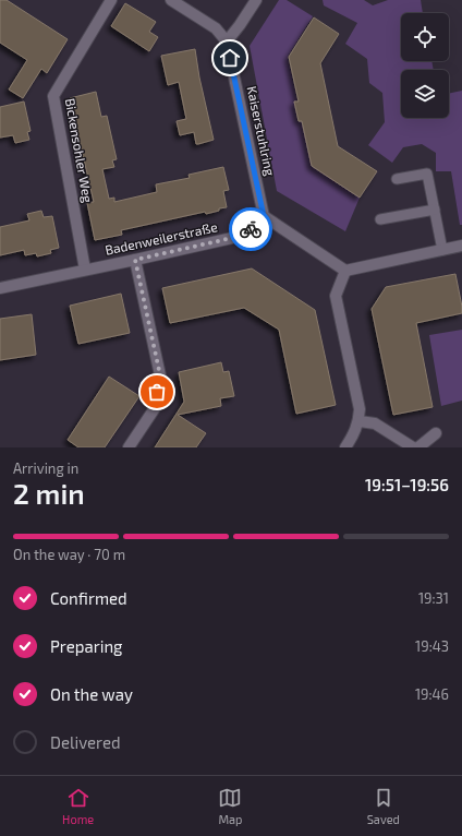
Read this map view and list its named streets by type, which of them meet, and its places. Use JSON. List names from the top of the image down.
{
  "streets": {
    "street": ["Kaiserstuhlring", "Bickensohler Weg", "Badenweilerstraße"]
  },
  "crossings": [
    ["Kaiserstuhlring", "Badenweilerstraße"],
    ["Bickensohler Weg", "Badenweilerstraße"]
  ],
  "page": {
    "heading": ["2 min", "Arriving in", "19:51–19:56"],
    "bar": "On the way · 70 m",
    "list": [
      ["Confirmed", "19:31"],
      ["Preparing", "19:43"],
      ["On the way", "19:46"],
      "Delivered"
    ],
    "tabs": ["Home", "Map", "Saved"]
  }
}
